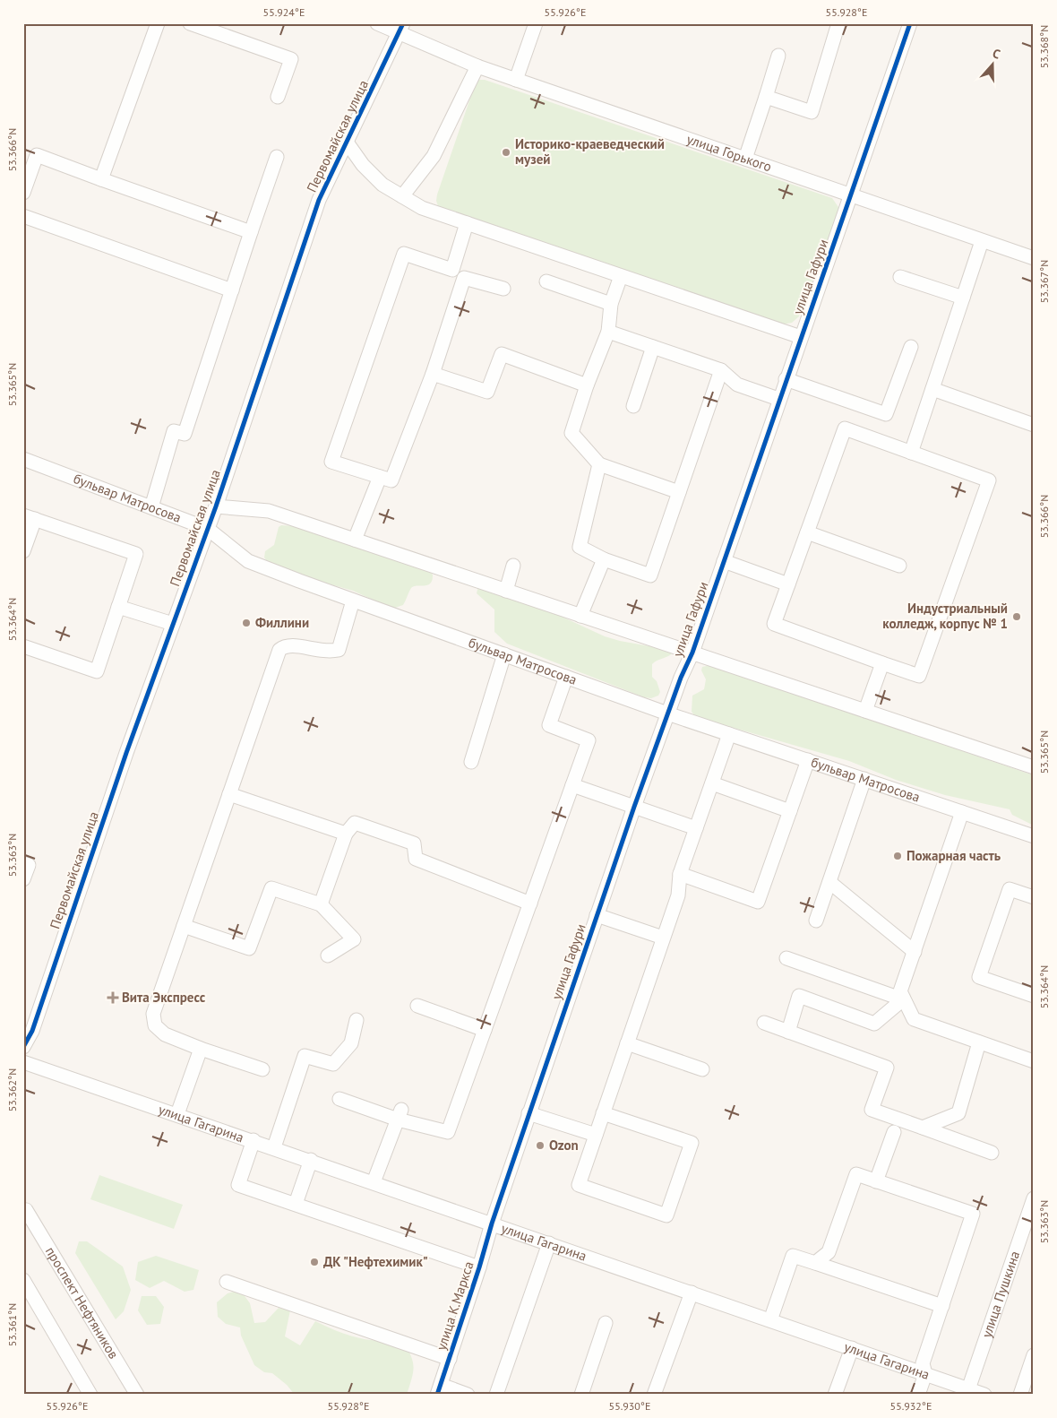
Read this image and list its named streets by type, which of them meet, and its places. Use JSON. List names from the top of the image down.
{
  "streets": {
    "street": [
      "Первомайская улица",
      "улица Горького",
      "улица Гафури",
      "бульвар Матросова",
      "улица Гагарина",
      "улица Пушкина",
      "проспект Нефтяников",
      "улица К.Маркса"
    ]
  },
  "crossings": [
    ["Первомайская улица", "улица Горького"],
    ["Первомайская улица", "бульвар Матросова"],
    ["улица Горького", "улица Гафури"],
    ["улица Гафури", "бульвар Матросова"],
    ["улица Гафури", "улица Гагарина"],
    ["улица Гафури", "улица К.Маркса"],
    ["улица Гагарина", "улица Пушкина"],
    ["улица Гагарина", "улица К.Маркса"]
  ],
  "places": {
    "other": [
      "Историко-краеведческий музей",
      "Индустриальный колледж, корпус № 1",
      "Филлини",
      "Пожарная часть",
      "Ozon",
      "ДК \"Нефтехимик\""
    ],
    "health": ["Вита Экспресс"]
  },
  "north": "top",
  "coordinates": [
    "55.924°E",
    "55.926°E",
    "55.928°E",
    "53.368°N",
    "53.366°N",
    "53.367°N",
    "53.365°N",
    "53.364°N",
    "53.363°N",
    "53.362°N",
    "53.361°N",
    "55.930°E",
    "55.932°E"
  ]
}
